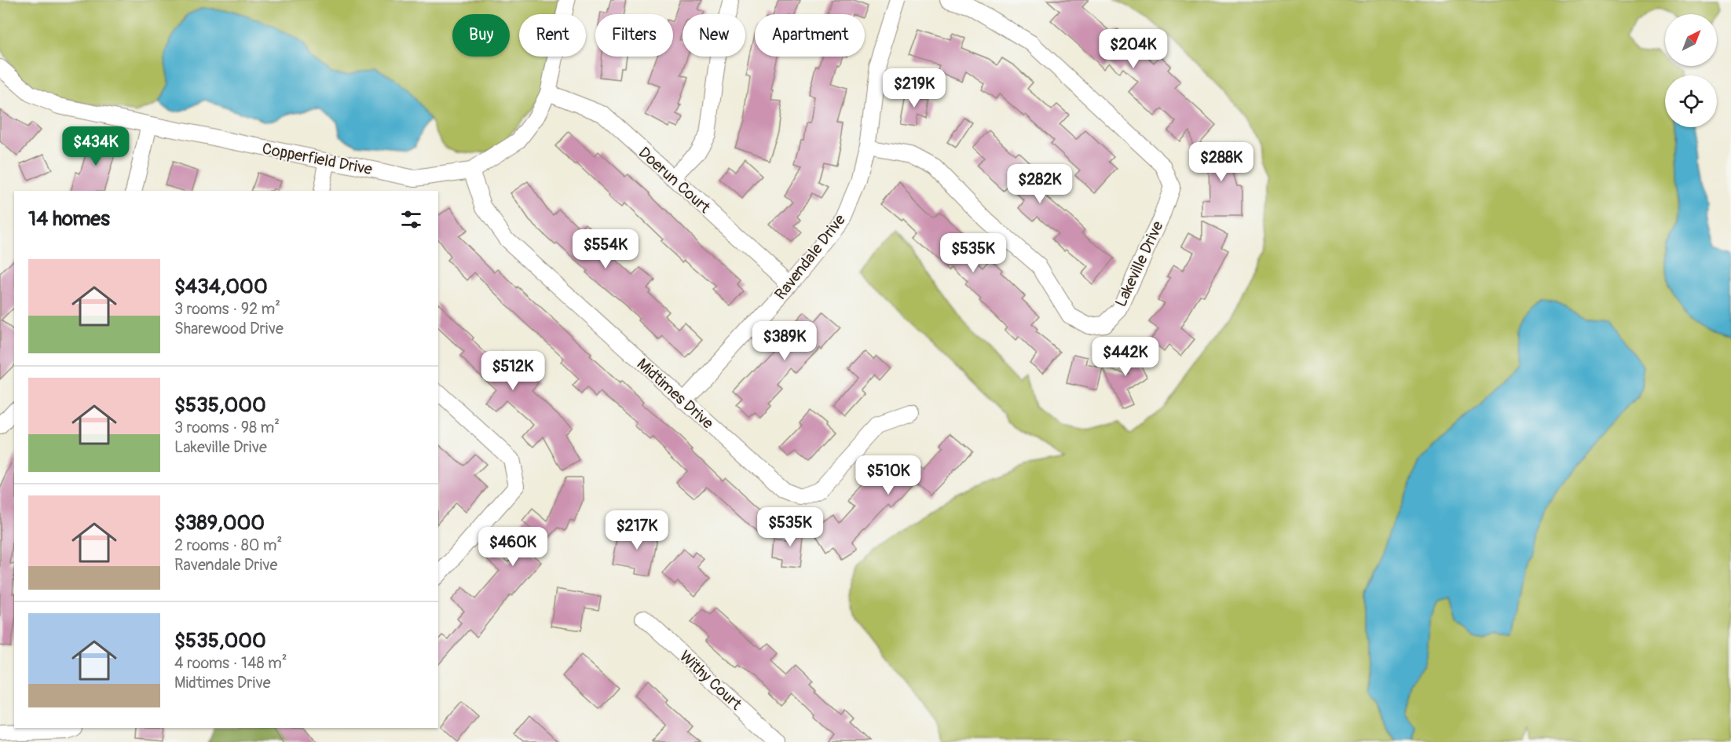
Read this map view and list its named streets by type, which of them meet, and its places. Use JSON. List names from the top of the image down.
{
  "streets": {
    "street": [
      "Copperfield Drive",
      "Doerun Court",
      "Ravendale Drive",
      "Lakeville Drive",
      "Midtimes Drive",
      "Withy Court"
    ]
  },
  "crossings": [
    ["Copperfield Drive", "Doerun Court"],
    ["Copperfield Drive", "Midtimes Drive"],
    ["Doerun Court", "Ravendale Drive"],
    ["Ravendale Drive", "Lakeville Drive"],
    ["Ravendale Drive", "Midtimes Drive"]
  ],
  "north": "top right",
  "page": {
    "chip": [
      "Buy",
      "Rent",
      "Filters",
      "New",
      "Apartment"
    ],
    "price": [
      "$204K",
      "$219K",
      "$434K",
      "$288K",
      "$282K",
      "$554K",
      "$535K",
      "$389K",
      "$442K",
      "$512K",
      "$510K",
      "$535K",
      "$217K",
      "$460K"
    ],
    "heading": "14 homes",
    "list": [
      {
        "name": "$434,000",
        "note": "3 rooms · 92 m² · Sharewood Drive"
      },
      {
        "name": "$535,000",
        "note": "3 rooms · 98 m² · Lakeville Drive"
      },
      {
        "name": "$389,000",
        "note": "2 rooms · 80 m² · Ravendale Drive"
      },
      {
        "name": "$535,000",
        "note": "4 rooms · 148 m² · Midtimes Drive"
      }
    ]
  }
}
